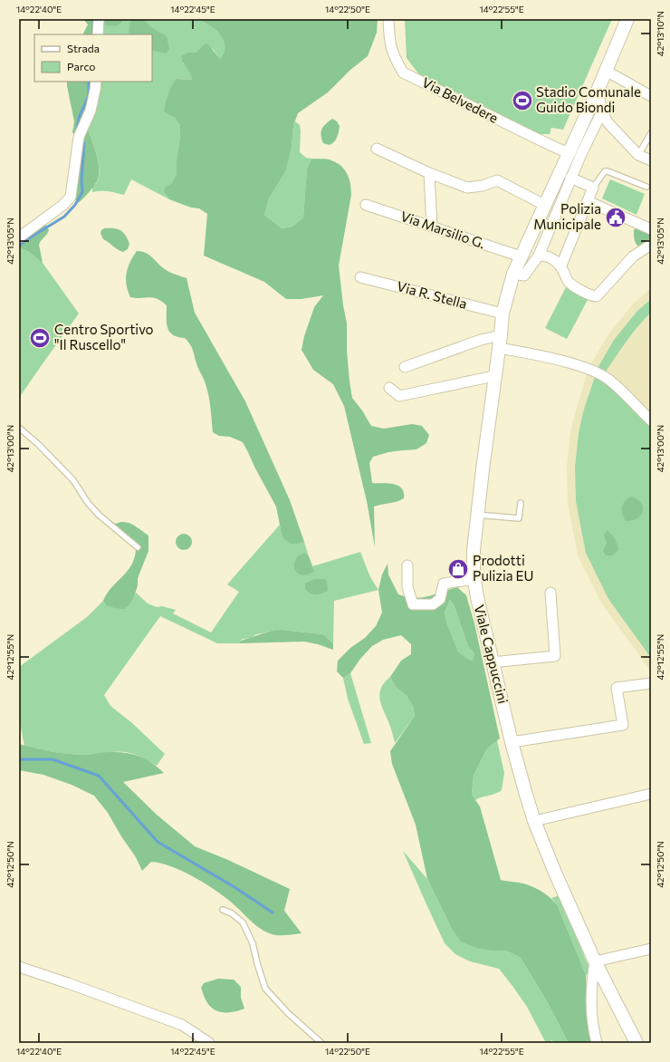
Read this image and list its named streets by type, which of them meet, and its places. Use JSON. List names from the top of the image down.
{
  "streets": {
    "street": [
      "Via Belvedere",
      "Via Marsilio G.",
      "Via R. Stella",
      "Viale Cappuccini"
    ]
  },
  "crossings": [
    ["Via Belvedere", "Viale Cappuccini"],
    ["Via Marsilio G.", "Viale Cappuccini"],
    ["Via R. Stella", "Viale Cappuccini"]
  ],
  "places": {
    "sports": ["Stadio Comunale Guido Biondi", "Centro Sportivo \"Il Ruscello\""],
    "public building": ["Polizia Municipale"],
    "shop": ["Prodotti Pulizia EU"]
  },
  "legend": ["Strada", "Parco"],
  "coordinates": [
    "14°22'40\"E",
    "14°22'45\"E",
    "14°22'50\"E",
    "14°22'55\"E",
    "42°13'10\"N",
    "42°13'05\"N",
    "42°13'00\"N",
    "42°12'55\"N",
    "42°12'50\"N"
  ]
}
